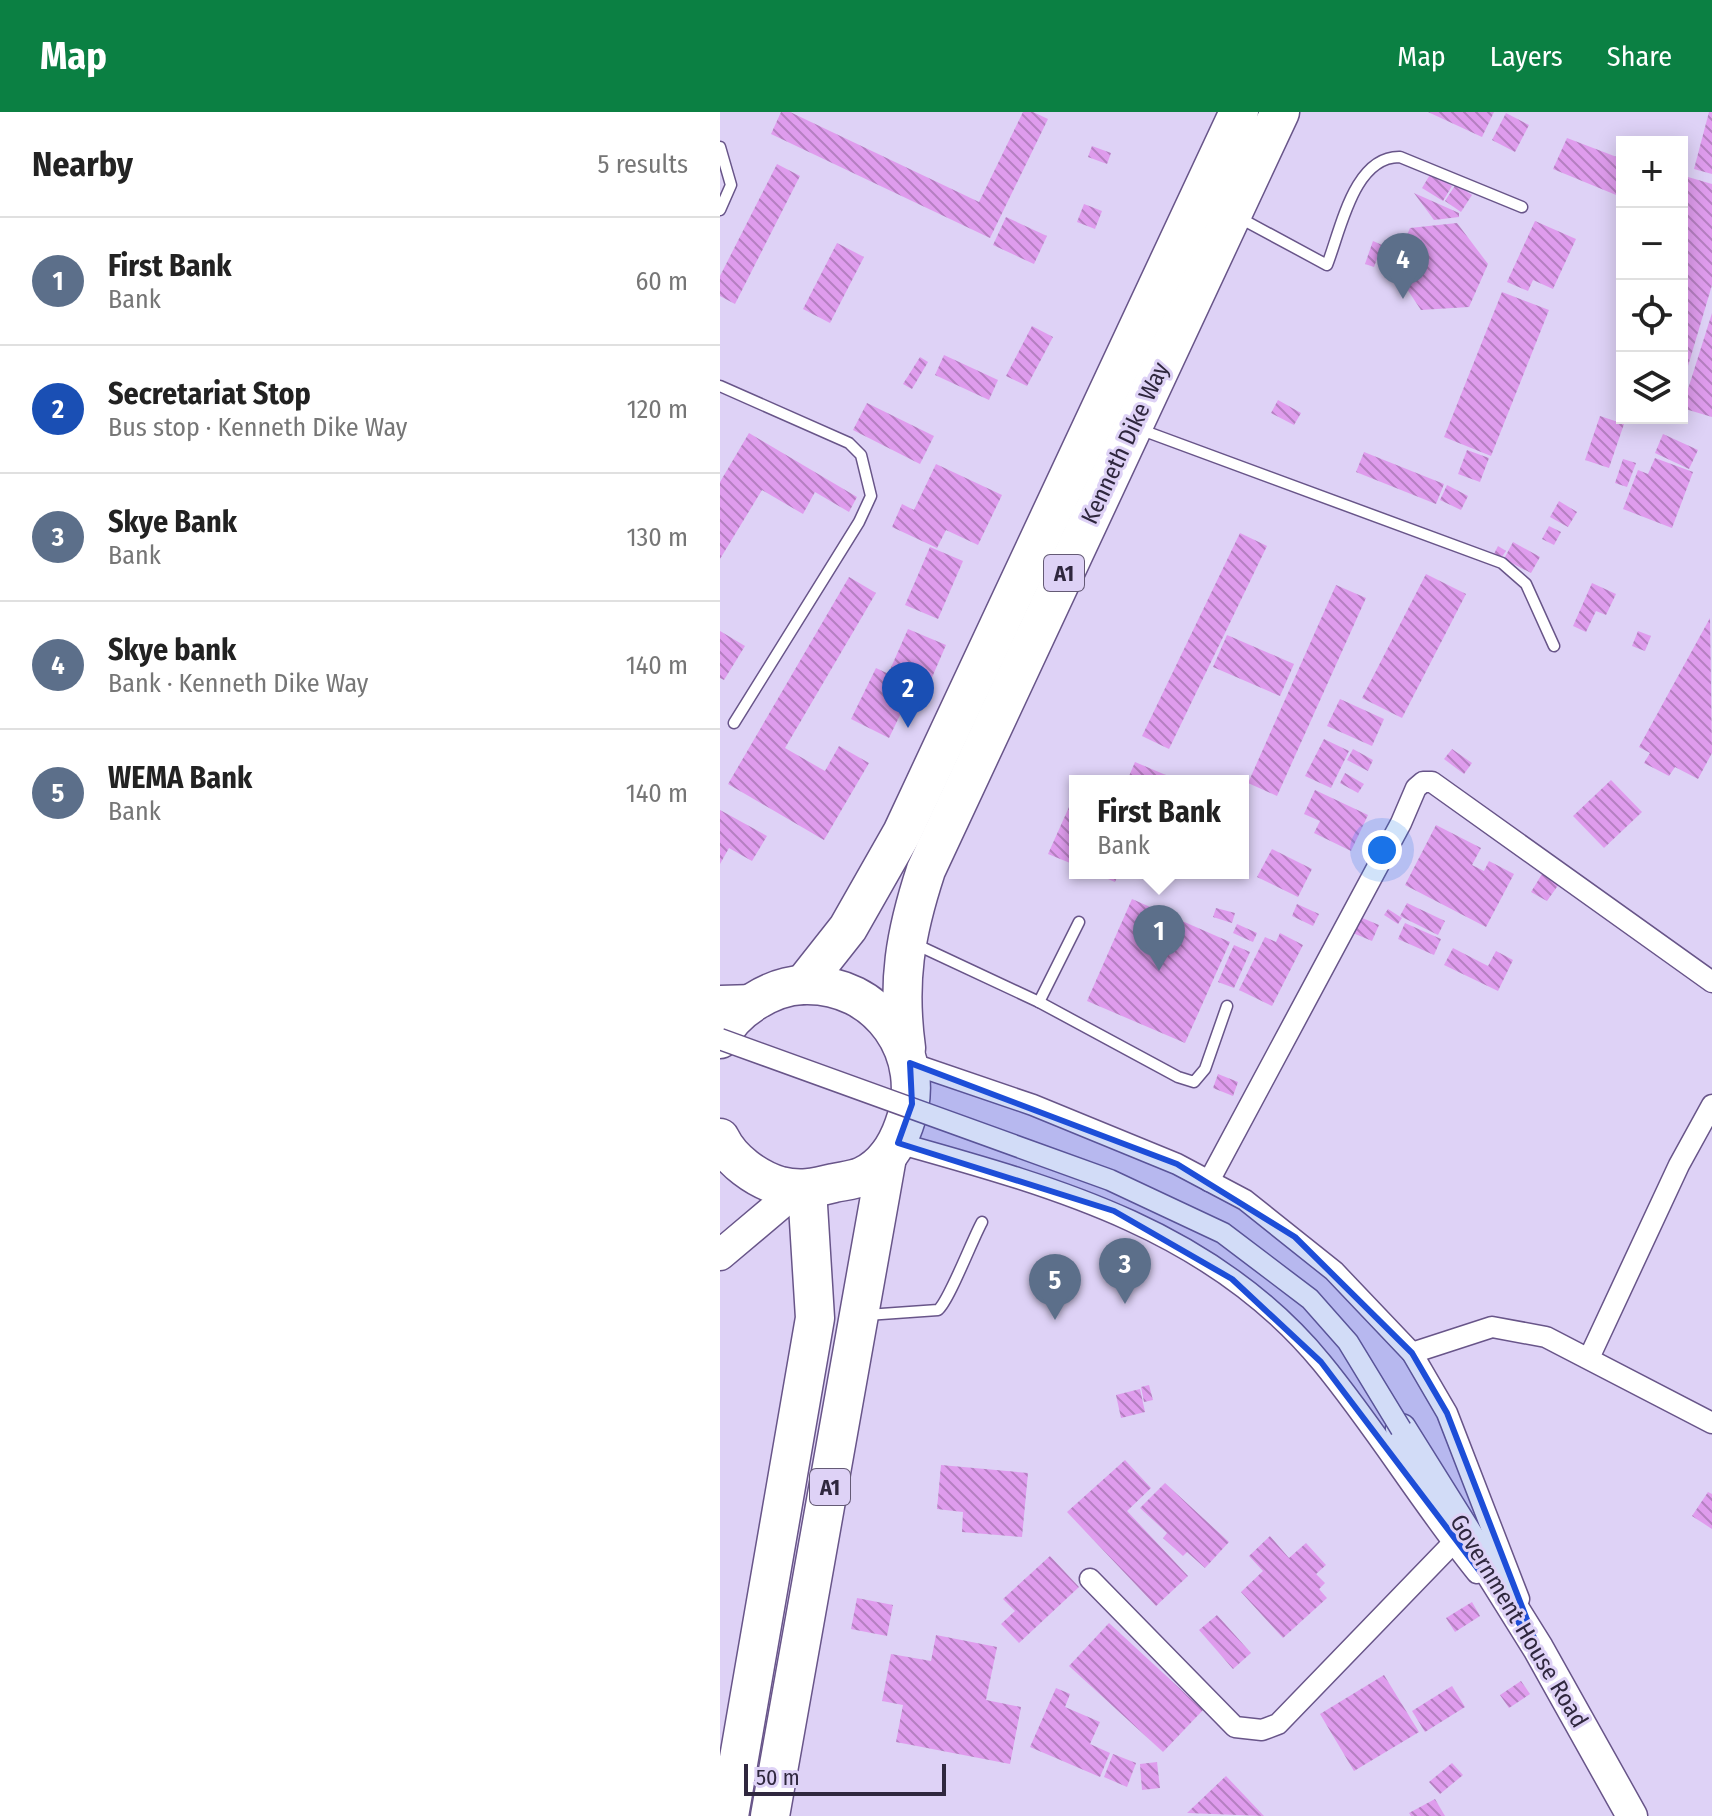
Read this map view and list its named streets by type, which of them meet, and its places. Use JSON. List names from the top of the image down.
{
  "streets": {
    "highway": ["Kenneth Dike Way", "A1"],
    "street": ["Government House Road"]
  },
  "crossings": [
    ["Kenneth Dike Way", "A1"]
  ],
  "scale_bar": "50 m",
  "page": {
    "header": "Map",
    "nav": ["Map", "Layers", "Share"],
    "heading": ["Nearby", "5 results"],
    "map_buttons": ["+", "−"],
    "list": [
      {
        "mark": "1",
        "name": "First Bank",
        "note": "Bank",
        "value": "60 m"
      },
      {
        "mark": "2",
        "name": "Secretariat Stop",
        "note": "Bus stop · Kenneth Dike Way",
        "value": "120 m"
      },
      {
        "mark": "3",
        "name": "Skye Bank",
        "note": "Bank",
        "value": "130 m"
      },
      {
        "mark": "4",
        "name": "Skye bank",
        "note": "Bank · Kenneth Dike Way",
        "value": "140 m"
      },
      {
        "mark": "5",
        "name": "WEMA Bank",
        "note": "Bank",
        "value": "140 m"
      }
    ],
    "pins": [
      "4",
      "2",
      "1",
      "3",
      "5"
    ],
    "popup": ["First Bank", "Bank"],
    "scale": "50 m"
  }
}
